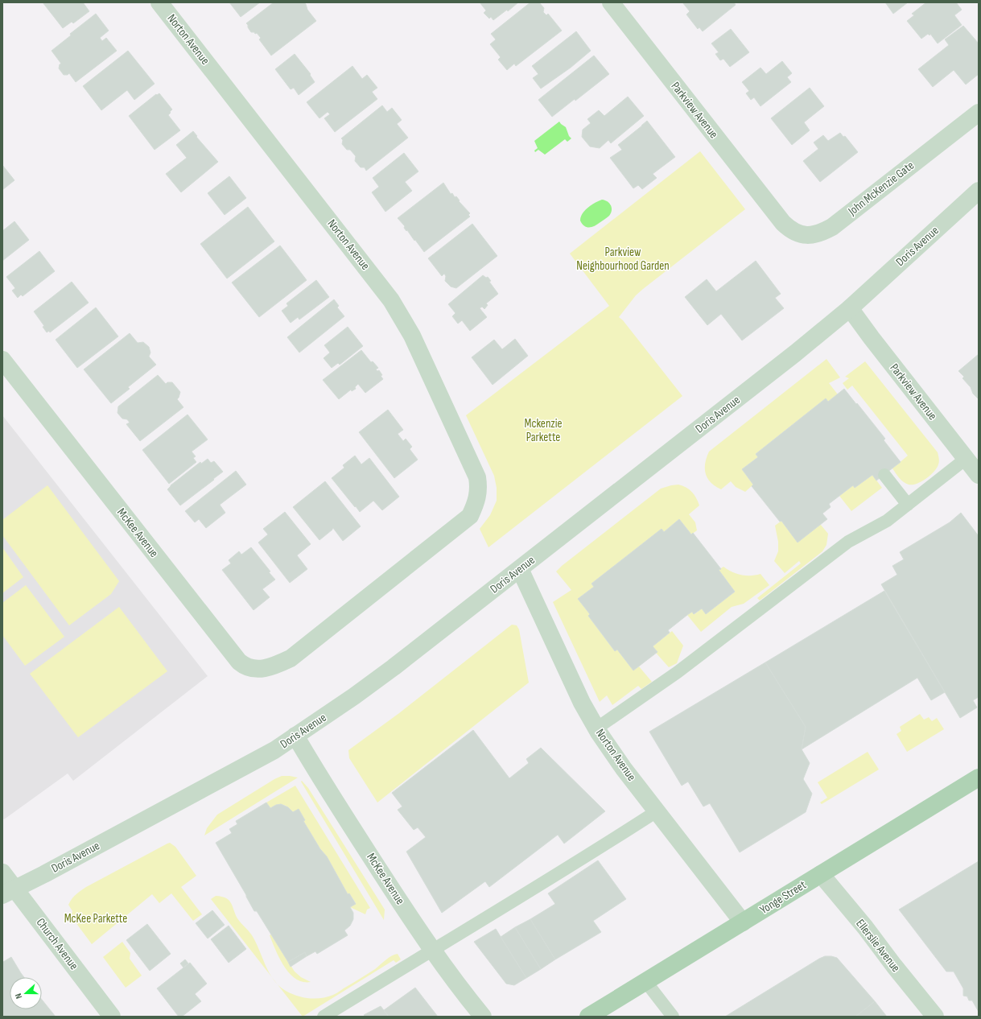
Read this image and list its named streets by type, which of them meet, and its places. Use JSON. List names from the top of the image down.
{
  "streets": {
    "main road": ["Yonge Street"],
    "street": [
      "Norton Avenue",
      "Parkview Avenue",
      "John McKenzie Gate",
      "Doris Avenue",
      "McKee Avenue",
      "Church Avenue",
      "Ellerslie Avenue"
    ]
  },
  "crossings": [
    ["Norton Avenue", "Doris Avenue"],
    ["Norton Avenue", "McKee Avenue"],
    ["Norton Avenue", "Yonge Street"],
    ["Parkview Avenue", "John McKenzie Gate"],
    ["Parkview Avenue", "Doris Avenue"],
    ["Doris Avenue", "McKee Avenue"],
    ["Doris Avenue", "Church Avenue"],
    ["Yonge Street", "Ellerslie Avenue"]
  ],
  "parks": ["Parkview Neighbourhood Garden", "Mckenzie Parkette", "McKee Parkette"],
  "north": "left"
}
